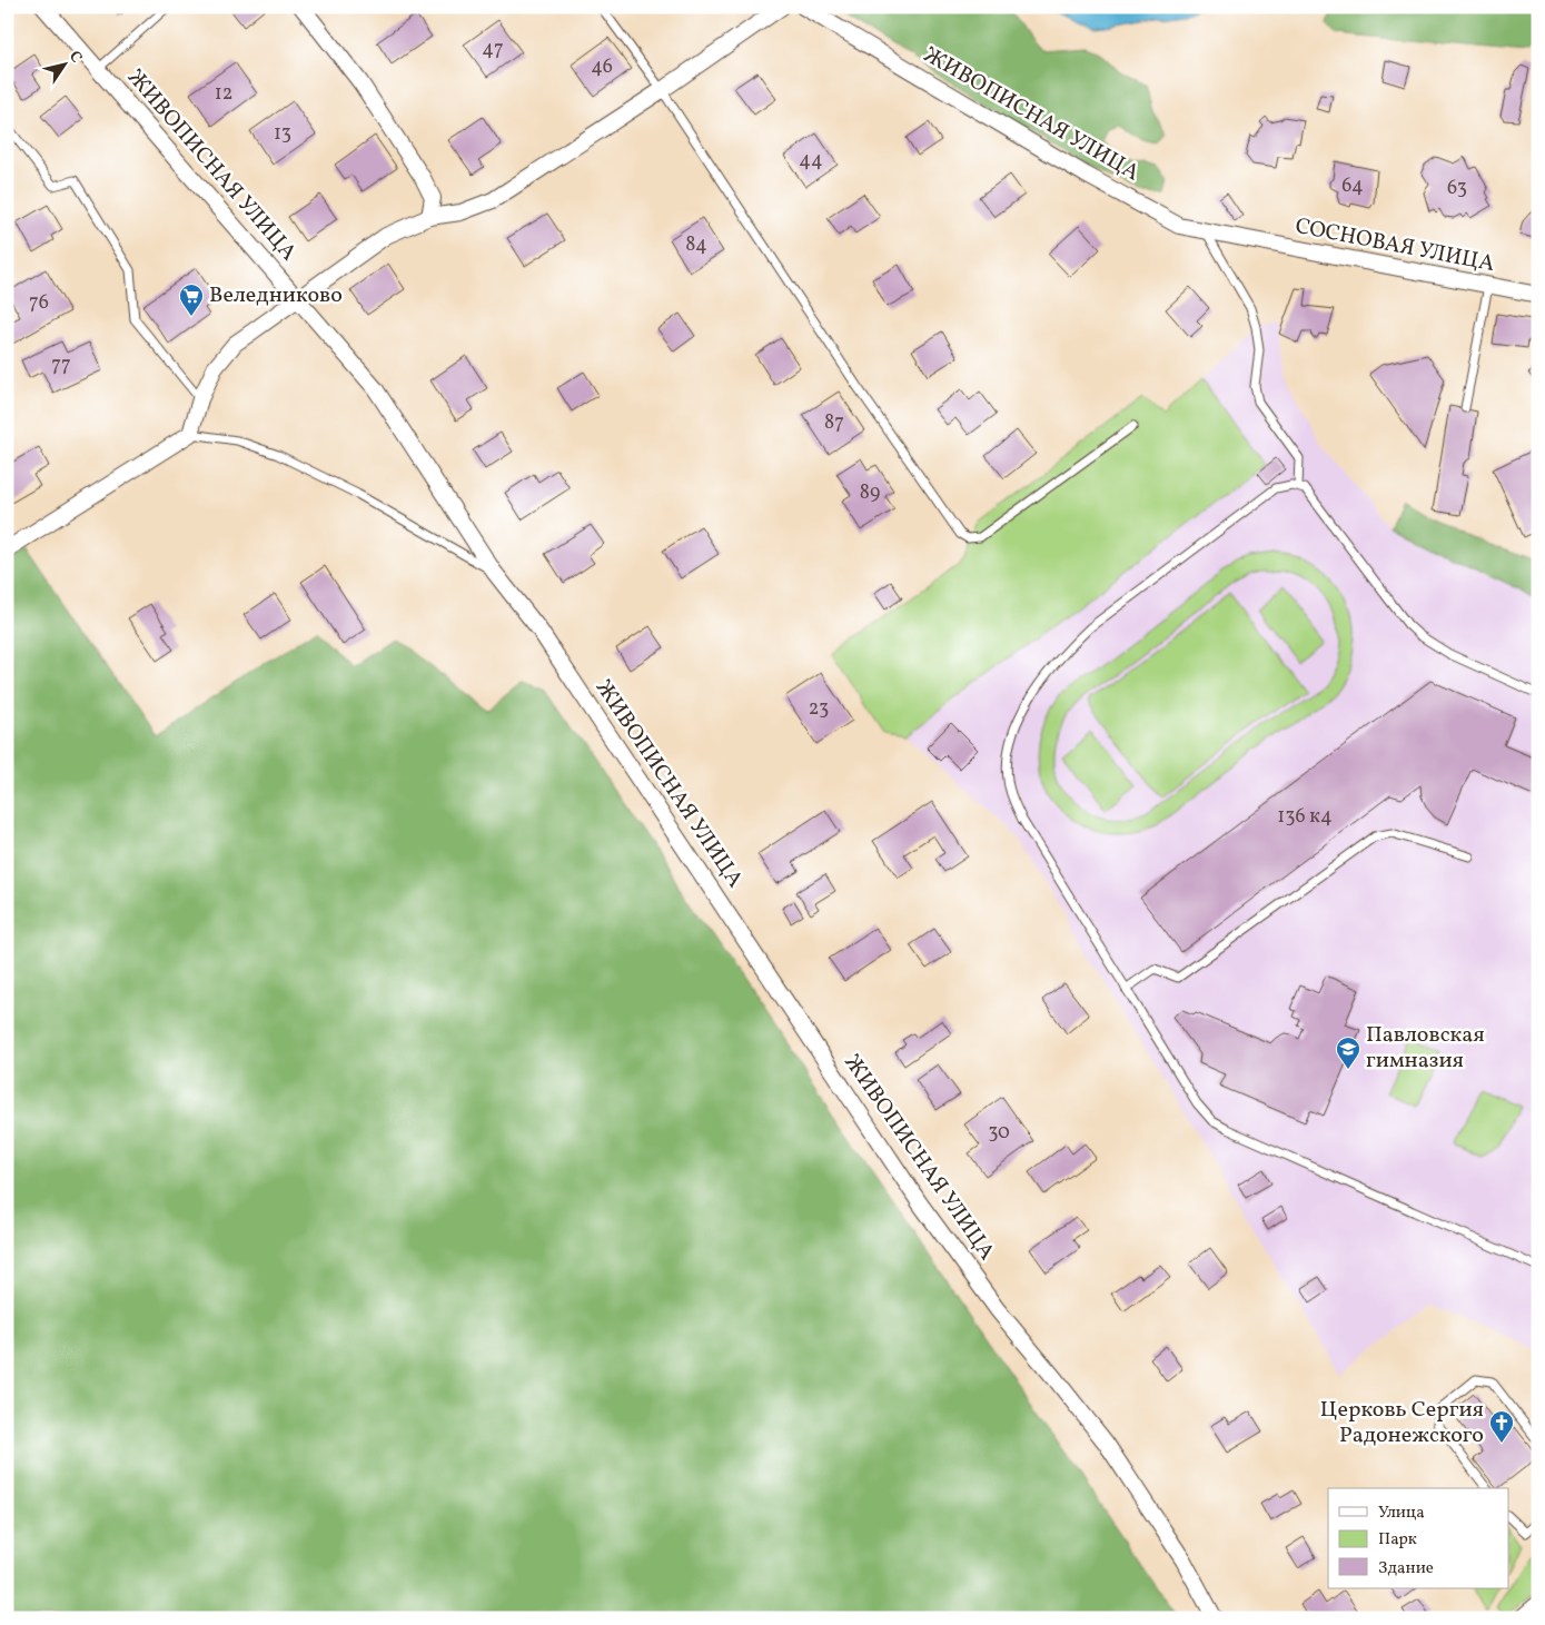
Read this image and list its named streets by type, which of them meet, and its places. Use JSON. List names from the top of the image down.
{
  "streets": {
    "street": ["ЖИВОПИСНАЯ УЛИЦА", "СОСНОВАЯ УЛИЦА"]
  },
  "crossings": [
    ["ЖИВОПИСНАЯ УЛИЦА", "СОСНОВАЯ УЛИЦА"]
  ],
  "places": {
    "supermarket": ["Веледниково"],
    "school or university": ["Павловская гимназия"],
    "church": ["Церковь Сергия Радонежского"]
  },
  "house_numbers": [
    "47",
    "46",
    "12",
    "13",
    "44",
    "64",
    "63",
    "84",
    "76",
    "77",
    "87",
    "89",
    "23",
    "136 к4",
    "30"
  ],
  "legend": ["Улица", "Парк", "Здание"],
  "north": "top right"
}
